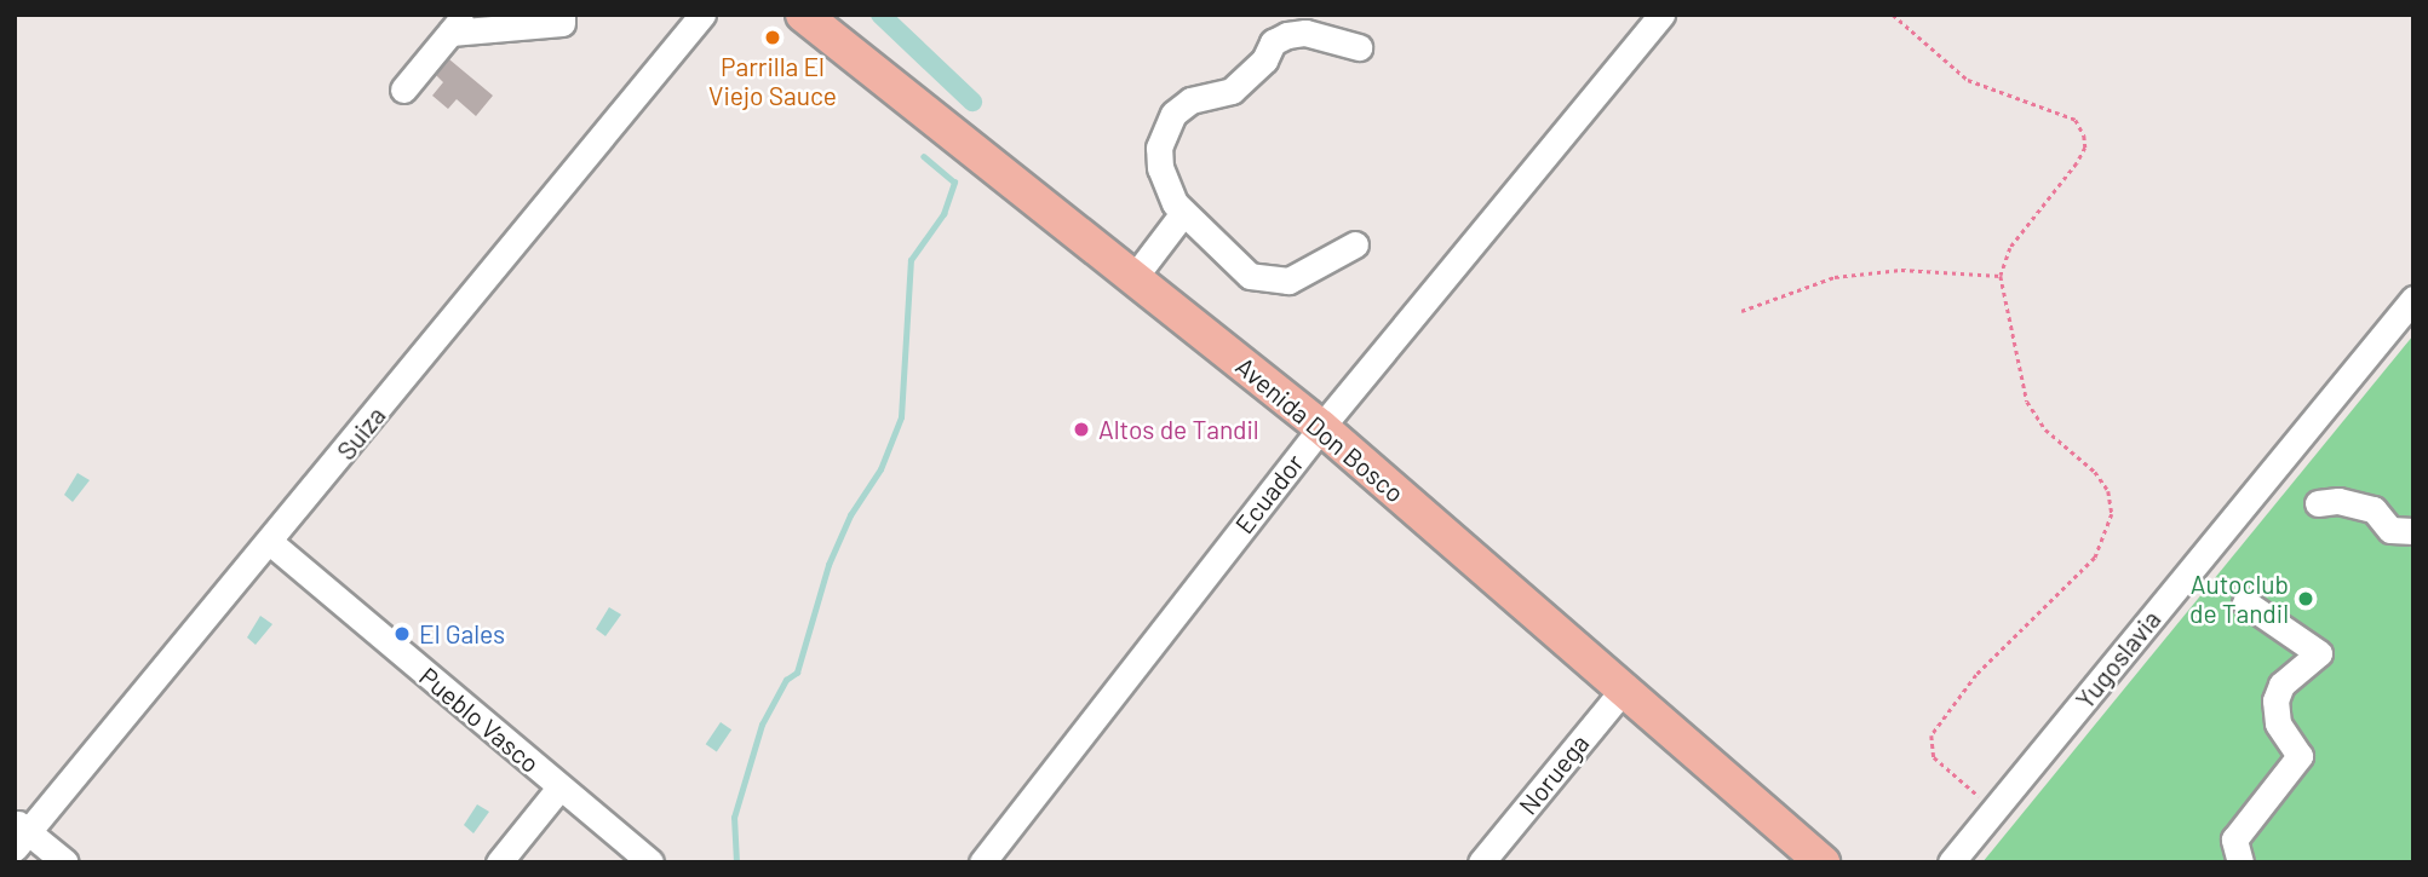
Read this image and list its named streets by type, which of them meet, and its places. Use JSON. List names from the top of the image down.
{
  "streets": {
    "main road": ["Avenida Don Bosco"],
    "street": [
      "Suiza",
      "Ecuador",
      "Yugoslavia",
      "Pueblo Vasco",
      "Noruega"
    ]
  },
  "crossings": [
    ["Avenida Don Bosco", "Ecuador"],
    ["Avenida Don Bosco", "Noruega"],
    ["Suiza", "Pueblo Vasco"]
  ],
  "places": [
    "Parrilla El Viejo Sauce",
    "Altos de Tandil",
    "Autoclub de Tandil",
    "El Gales"
  ]
}
